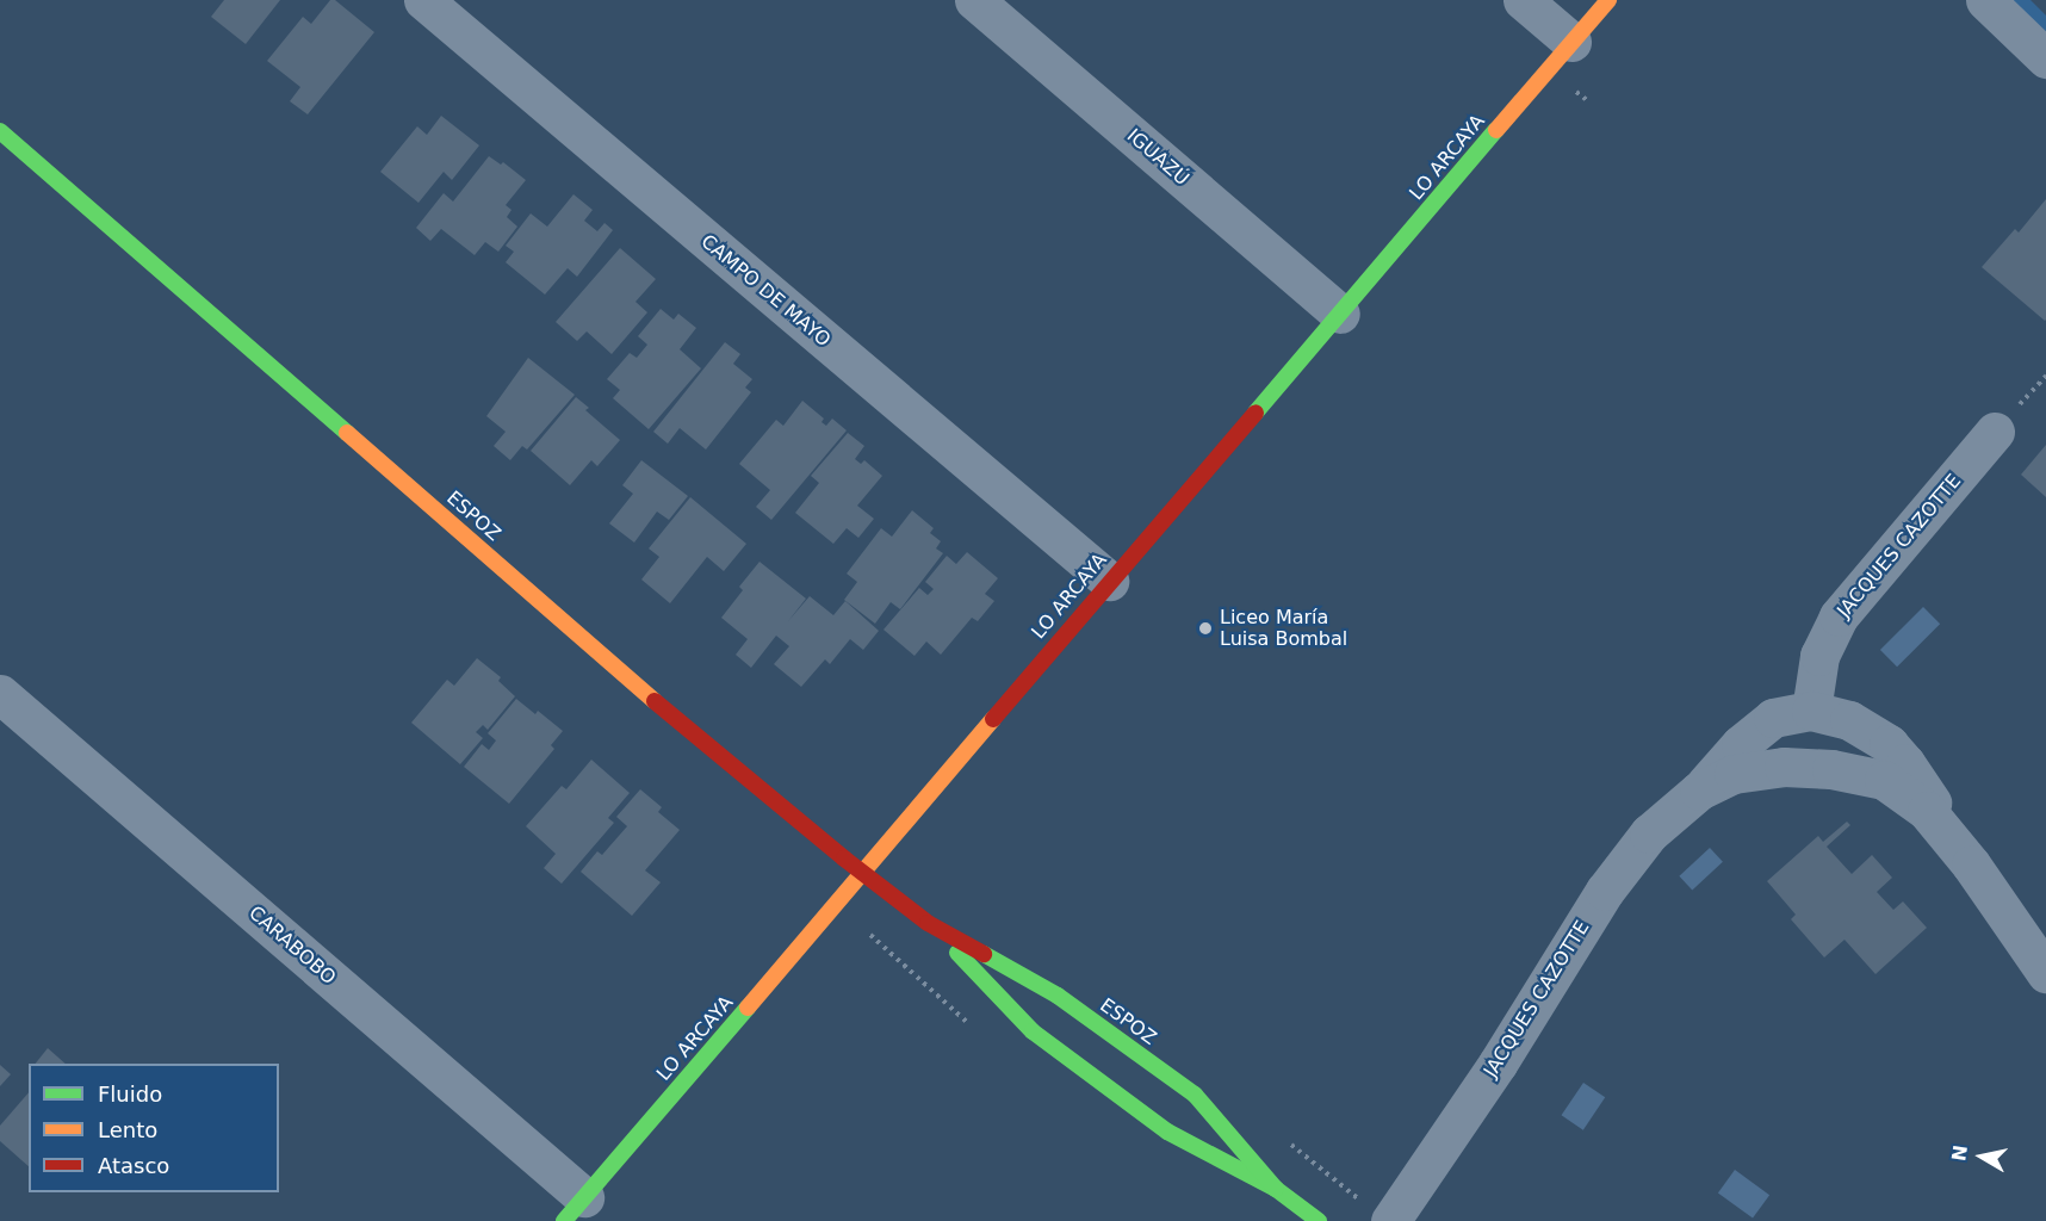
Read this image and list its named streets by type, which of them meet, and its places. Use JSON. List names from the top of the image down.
{
  "streets": {
    "street": [
      "IGUAZÚ",
      "LO ARCAYA",
      "CAMPO DE MAYO",
      "ESPOZ",
      "JACQUES CAZOTTE",
      "CARABOBO"
    ]
  },
  "crossings": [
    ["IGUAZÚ", "LO ARCAYA"],
    ["LO ARCAYA", "CAMPO DE MAYO"],
    ["LO ARCAYA", "ESPOZ"],
    ["LO ARCAYA", "CARABOBO"]
  ],
  "places": ["Liceo María Luisa Bombal"],
  "legend": ["Fluido", "Lento", "Atasco"],
  "north": "left"
}
